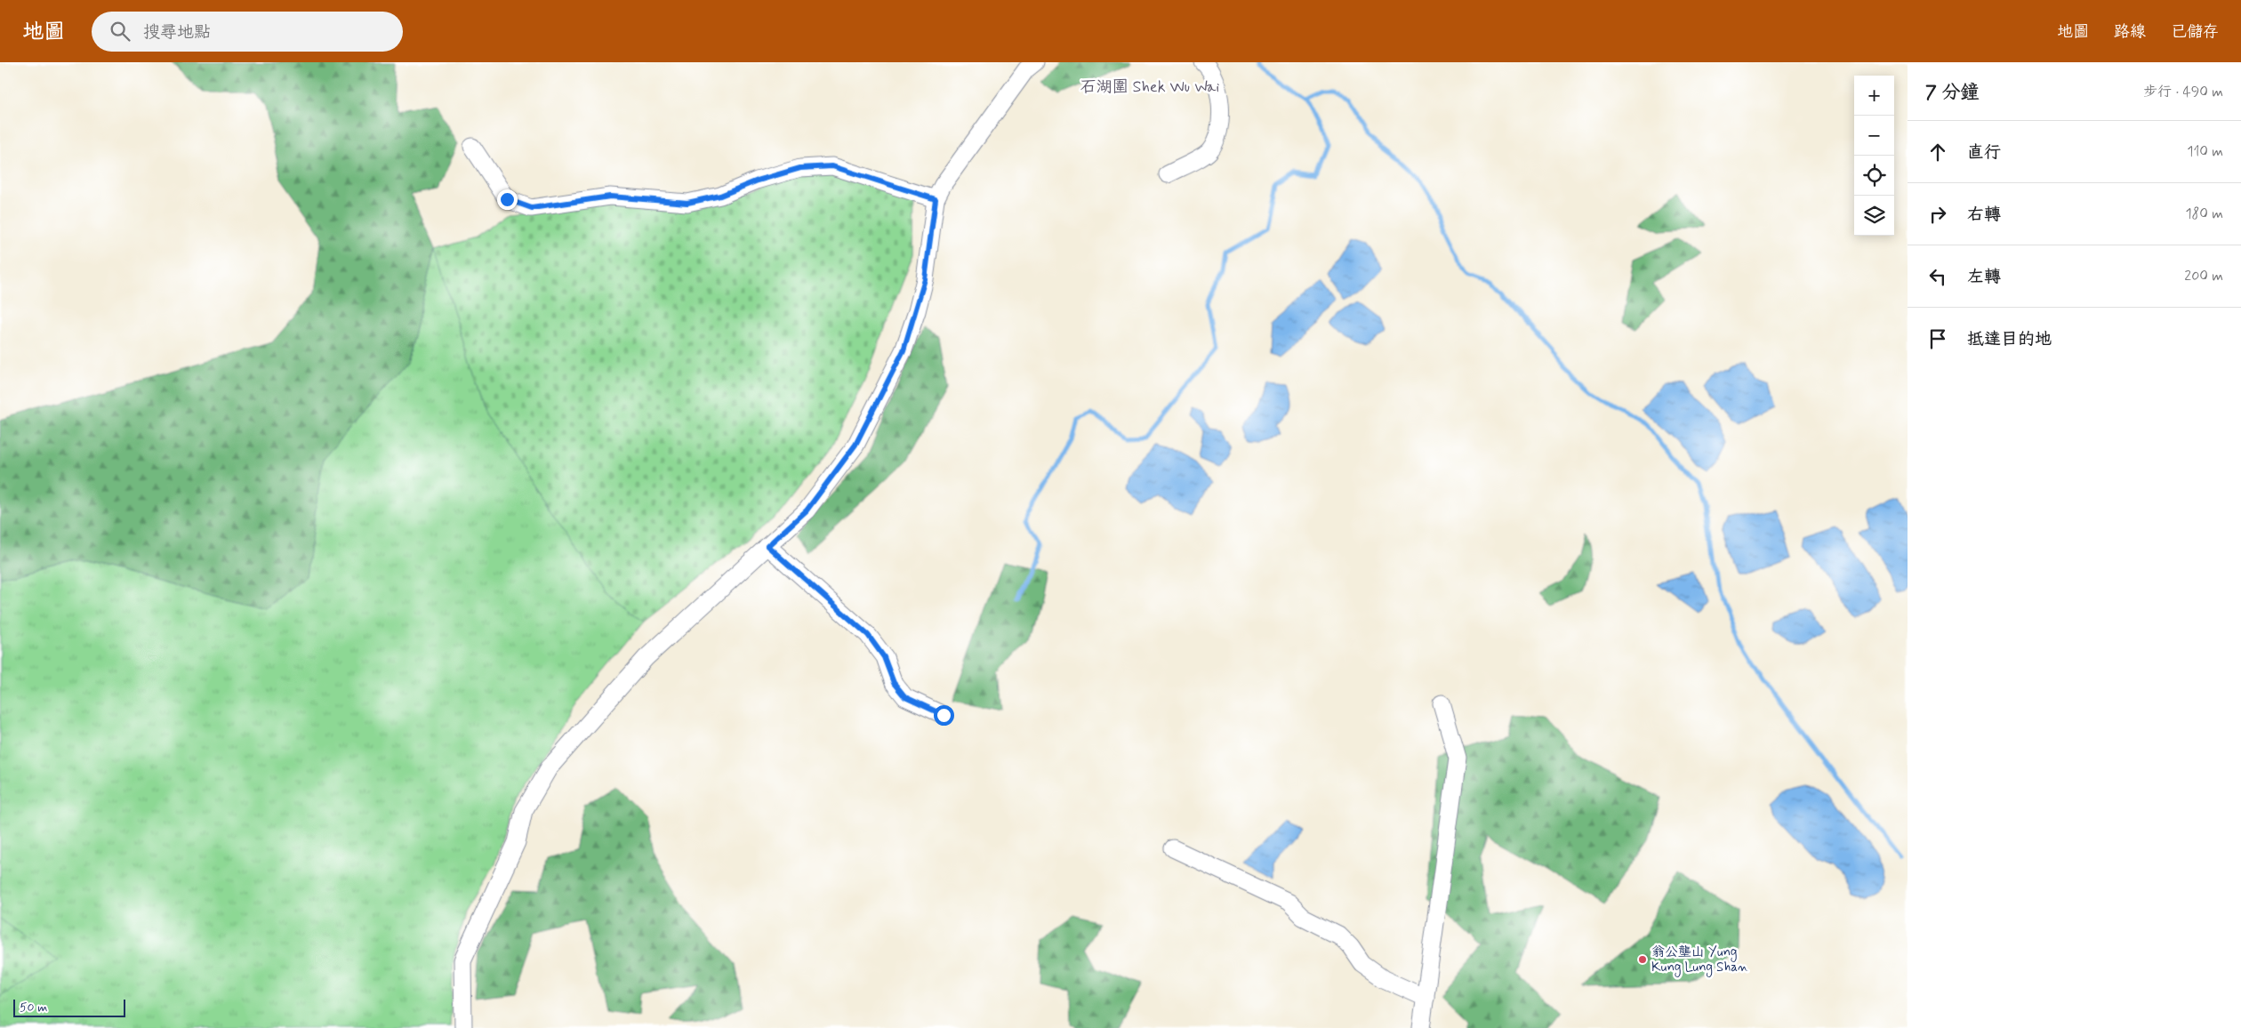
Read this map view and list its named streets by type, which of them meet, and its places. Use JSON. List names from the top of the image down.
{
  "districts": ["石湖圍 Shek Wu Wai"],
  "places": ["翁公壟山 Yung Kung Lung Shan"],
  "scale_bar": "50 m",
  "page": {
    "header": "地圖",
    "search": "搜尋地點",
    "nav": ["地圖", "路線", "已儲存"],
    "heading": ["7 分鐘", "步行 · 490 m"],
    "map_buttons": ["+", "−"],
    "list": [
      ["直行", "110 m"],
      ["右轉", "180 m"],
      ["左轉", "200 m"],
      "抵達目的地"
    ],
    "scale": "50 m"
  }
}
